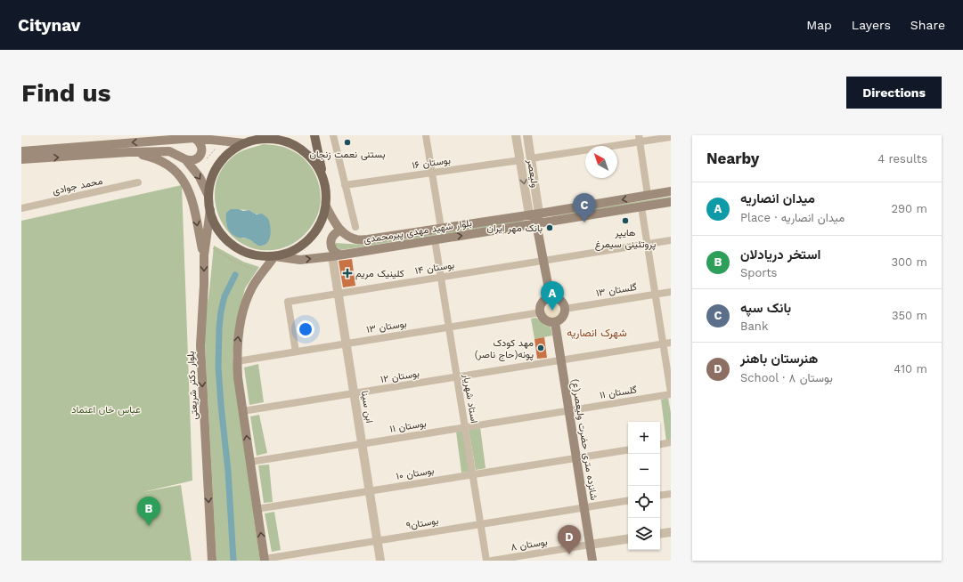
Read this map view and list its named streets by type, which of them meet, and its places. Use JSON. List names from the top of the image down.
{
  "streets": {
    "main road": ["بلوار شهید مهدی پیرمحمدی", "بلوار دکتر شریعتی", "شانزده متری حضرت ولیعصر(ع)"],
    "street": [
      "بوستان ۱۶",
      "ولیعصر",
      "محمد جوادی",
      "بوستان ۱۴",
      "گلستان ۱۳",
      "بوستان ۱۳",
      "بوستان ۱۲",
      "گلستان ۱۱",
      "استاد شهریار",
      "ابن سینا",
      "بوستان ۱۱",
      "بوستان ۱۰",
      "بوستان۹",
      "بوستان ۸"
    ]
  },
  "crossings": [
    ["بوستان ۱۶", "ولیعصر"],
    ["ولیعصر", "بلوار شهید مهدی پیرمحمدی"],
    ["بلوار شهید مهدی پیرمحمدی", "بلوار دکتر شریعتی"],
    ["بلوار شهید مهدی پیرمحمدی", "استاد شهریار"],
    ["بلوار شهید مهدی پیرمحمدی", "ابن سینا"],
    ["بوستان ۱۴", "بوستان ۱۳"],
    ["بوستان ۱۴", "استاد شهریار"],
    ["بوستان ۱۴", "ابن سینا"],
    ["گلستان ۱۳", "بوستان ۱۳"],
    ["گلستان ۱۳", "شانزده متری حضرت ولیعصر(ع)"],
    ["بوستان ۱۳", "استاد شهریار"],
    ["بوستان ۱۳", "ابن سینا"],
    ["بوستان ۱۳", "شانزده متری حضرت ولیعصر(ع)"],
    ["بوستان ۱۲", "استاد شهریار"],
    ["بوستان ۱۲", "ابن سینا"],
    ["بوستان ۱۲", "شانزده متری حضرت ولیعصر(ع)"],
    ["گلستان ۱۱", "بوستان ۱۱"],
    ["گلستان ۱۱", "شانزده متری حضرت ولیعصر(ع)"],
    ["استاد شهریار", "بوستان ۱۱"],
    ["استاد شهریار", "بوستان ۱۰"],
    ["استاد شهریار", "بوستان۹"],
    ["ابن سینا", "بوستان ۱۱"],
    ["ابن سینا", "بوستان ۱۰"],
    ["ابن سینا", "بوستان۹"],
    ["بوستان ۱۱", "شانزده متری حضرت ولیعصر(ع)"],
    ["شانزده متری حضرت ولیعصر(ع)", "بوستان ۱۰"],
    ["شانزده متری حضرت ولیعصر(ع)", "بوستان۹"],
    ["شانزده متری حضرت ولیعصر(ع)", "بوستان ۸"]
  ],
  "districts": ["شهرک انصاریه"],
  "parks": ["عباس خان اعتماد"],
  "places": {
    "other": [
      "بستنی نعمت زنجان",
      "هایپر پروتئینی سیمرغ",
      "بانک مهر ایران",
      "مهد کودک پونه(حاج ناصر)"
    ],
    "health": ["کلینیک مریم"]
  },
  "north": "top left",
  "page": {
    "header": "Citynav",
    "nav": ["Map", "Layers", "Share"],
    "buttons": "Directions",
    "title": "Find us",
    "heading": ["Nearby", "4 results"],
    "list": [
      {
        "mark": "A",
        "name": "میدان انصاریه",
        "note": "Place · میدان انصاریه",
        "value": "290 m"
      },
      {
        "mark": "B",
        "name": "استخر دریادلان",
        "note": "Sports",
        "value": "300 m"
      },
      {
        "mark": "C",
        "name": "بانک سپه",
        "note": "Bank",
        "value": "350 m"
      },
      {
        "mark": "D",
        "name": "هنرستان باهنر",
        "note": "School · بوستان ۸",
        "value": "410 m"
      }
    ],
    "pins": [
      "C",
      "A",
      "B",
      "D"
    ],
    "map_buttons": ["+", "−"]
  }
}
